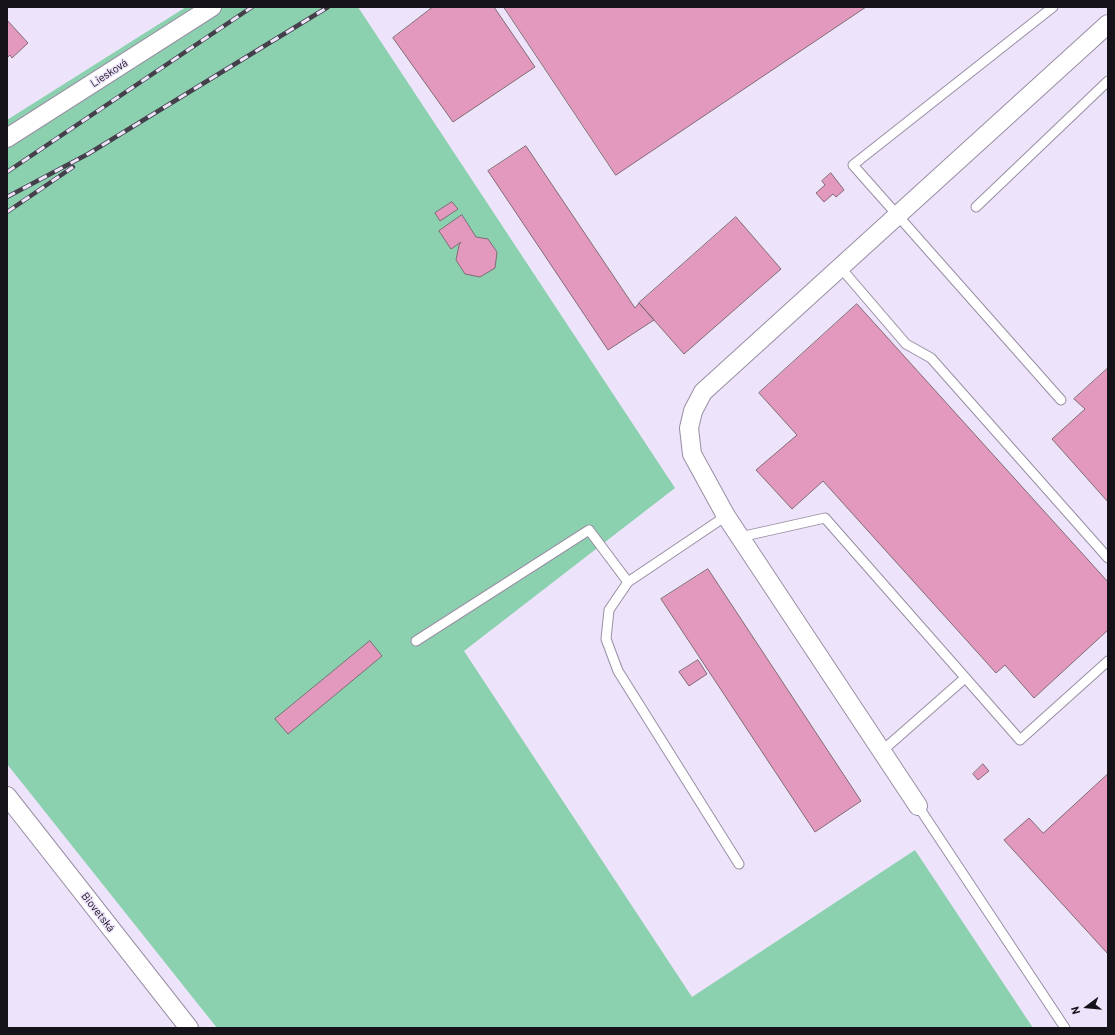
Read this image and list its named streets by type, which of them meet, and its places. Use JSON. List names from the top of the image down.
{
  "streets": {
    "street": ["Liesková", "Biovetská"]
  },
  "north": "left"
}
